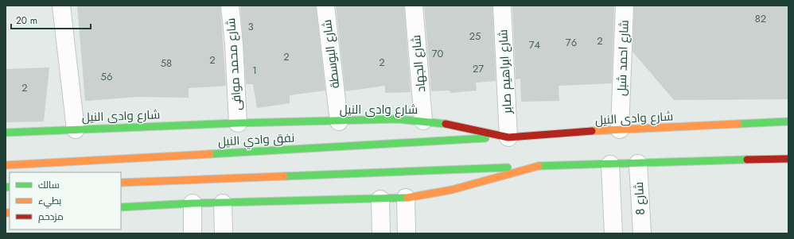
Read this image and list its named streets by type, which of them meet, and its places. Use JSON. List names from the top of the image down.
{
  "streets": {
    "main road": ["شارع وادى النيل", "نفق وادي النيل"],
    "street": [
      "شارع البوسطة",
      "شارع احمد شبل",
      "شارع الجهاد",
      "شارع محمد موافى",
      "شارع ابراهيم صابر",
      "شارع 8"
    ]
  },
  "crossings": [
    ["شارع البوسطة", "شارع وادى النيل"],
    ["شارع احمد شبل", "شارع وادى النيل"],
    ["شارع الجهاد", "شارع وادى النيل"],
    ["شارع محمد موافى", "شارع وادى النيل"],
    ["شارع ابراهيم صابر", "شارع وادى النيل"],
    ["شارع ابراهيم صابر", "نفق وادي النيل"],
    ["شارع وادى النيل", "نفق وادي النيل"]
  ],
  "house_numbers": [
    "82",
    "3",
    "25",
    "2",
    "76",
    "74",
    "70",
    "2",
    "2",
    "2",
    "58",
    "27",
    "1",
    "56",
    "2"
  ],
  "legend": ["سالك", "بطيء", "مزدحم"],
  "scale_bar": "20 m"
}
